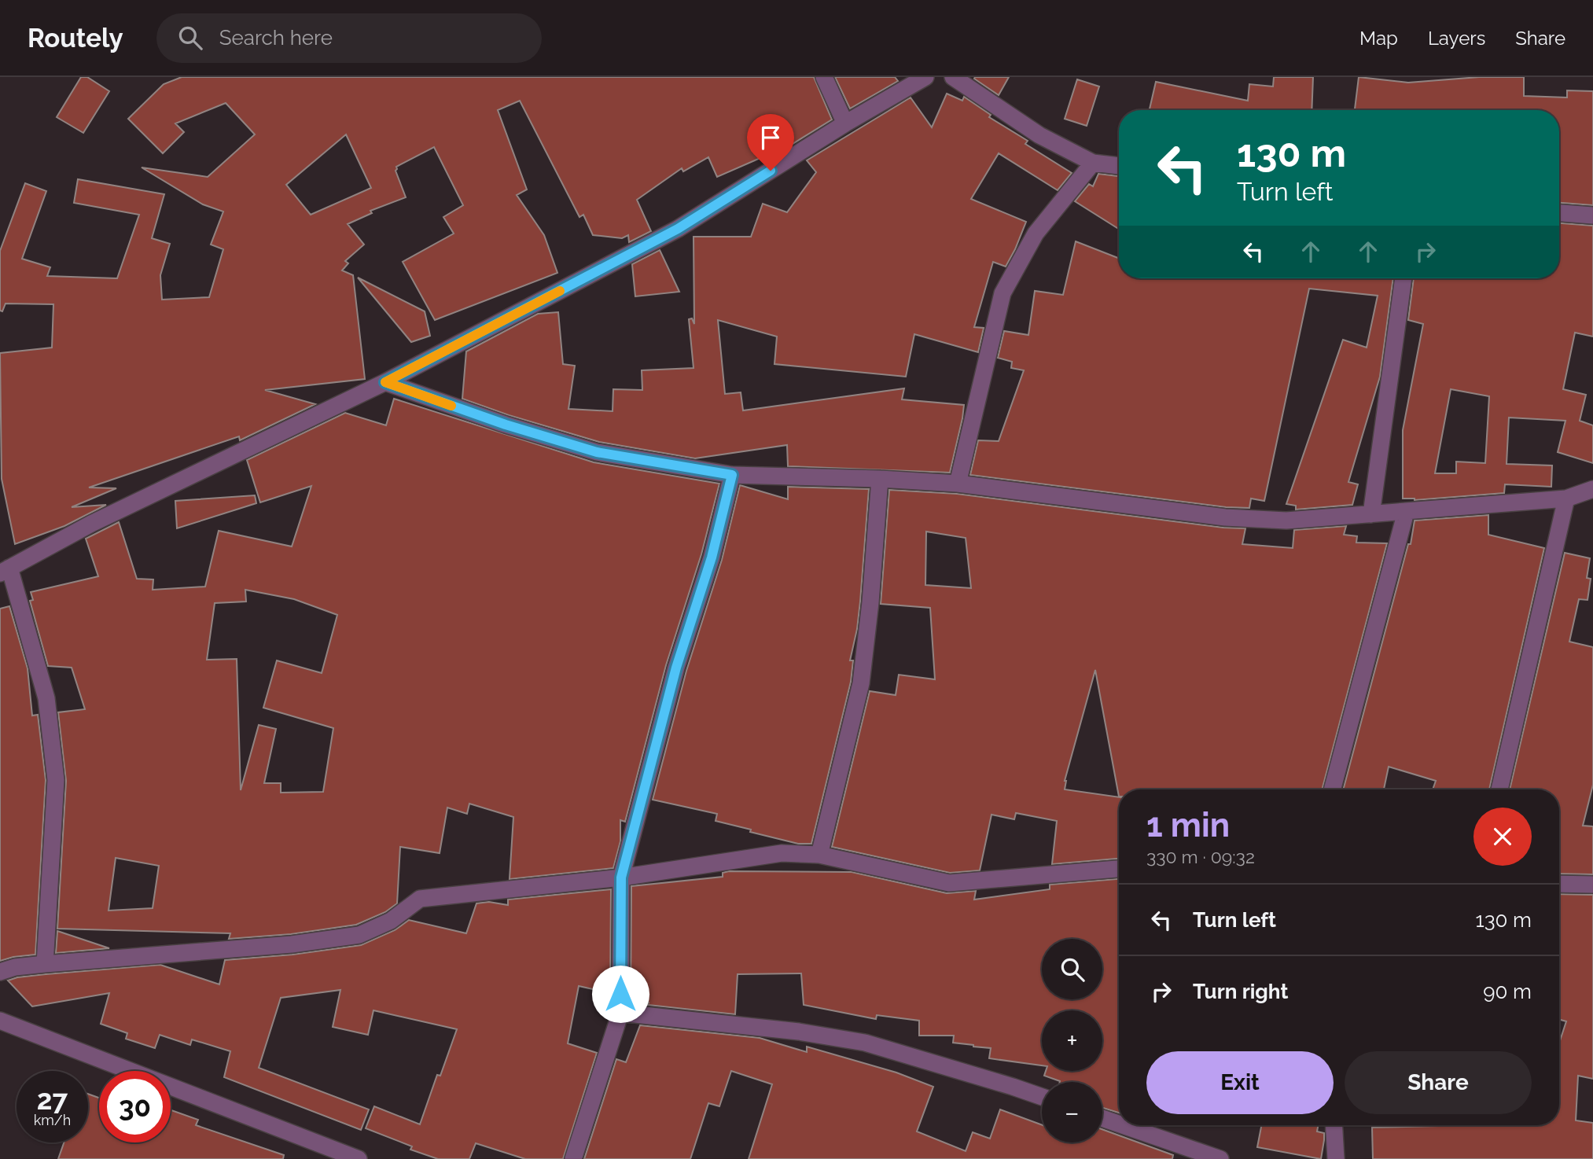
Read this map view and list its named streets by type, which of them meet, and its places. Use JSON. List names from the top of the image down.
{
  "page": {
    "header": "Routely",
    "search": "Search here",
    "nav": ["Map", "Layers", "Share"],
    "turn": ["130 m", "Turn left"],
    "heading": ["1 min", "330 m · 09:32"],
    "list": [
      {
        "name": "Turn left",
        "value": "130 m"
      },
      {
        "name": "Turn right",
        "value": "90 m"
      }
    ],
    "map_buttons": ["+", "−"],
    "buttons": ["Exit", "Share"],
    "speed": "27 km/h",
    "limit": "30"
  }
}
